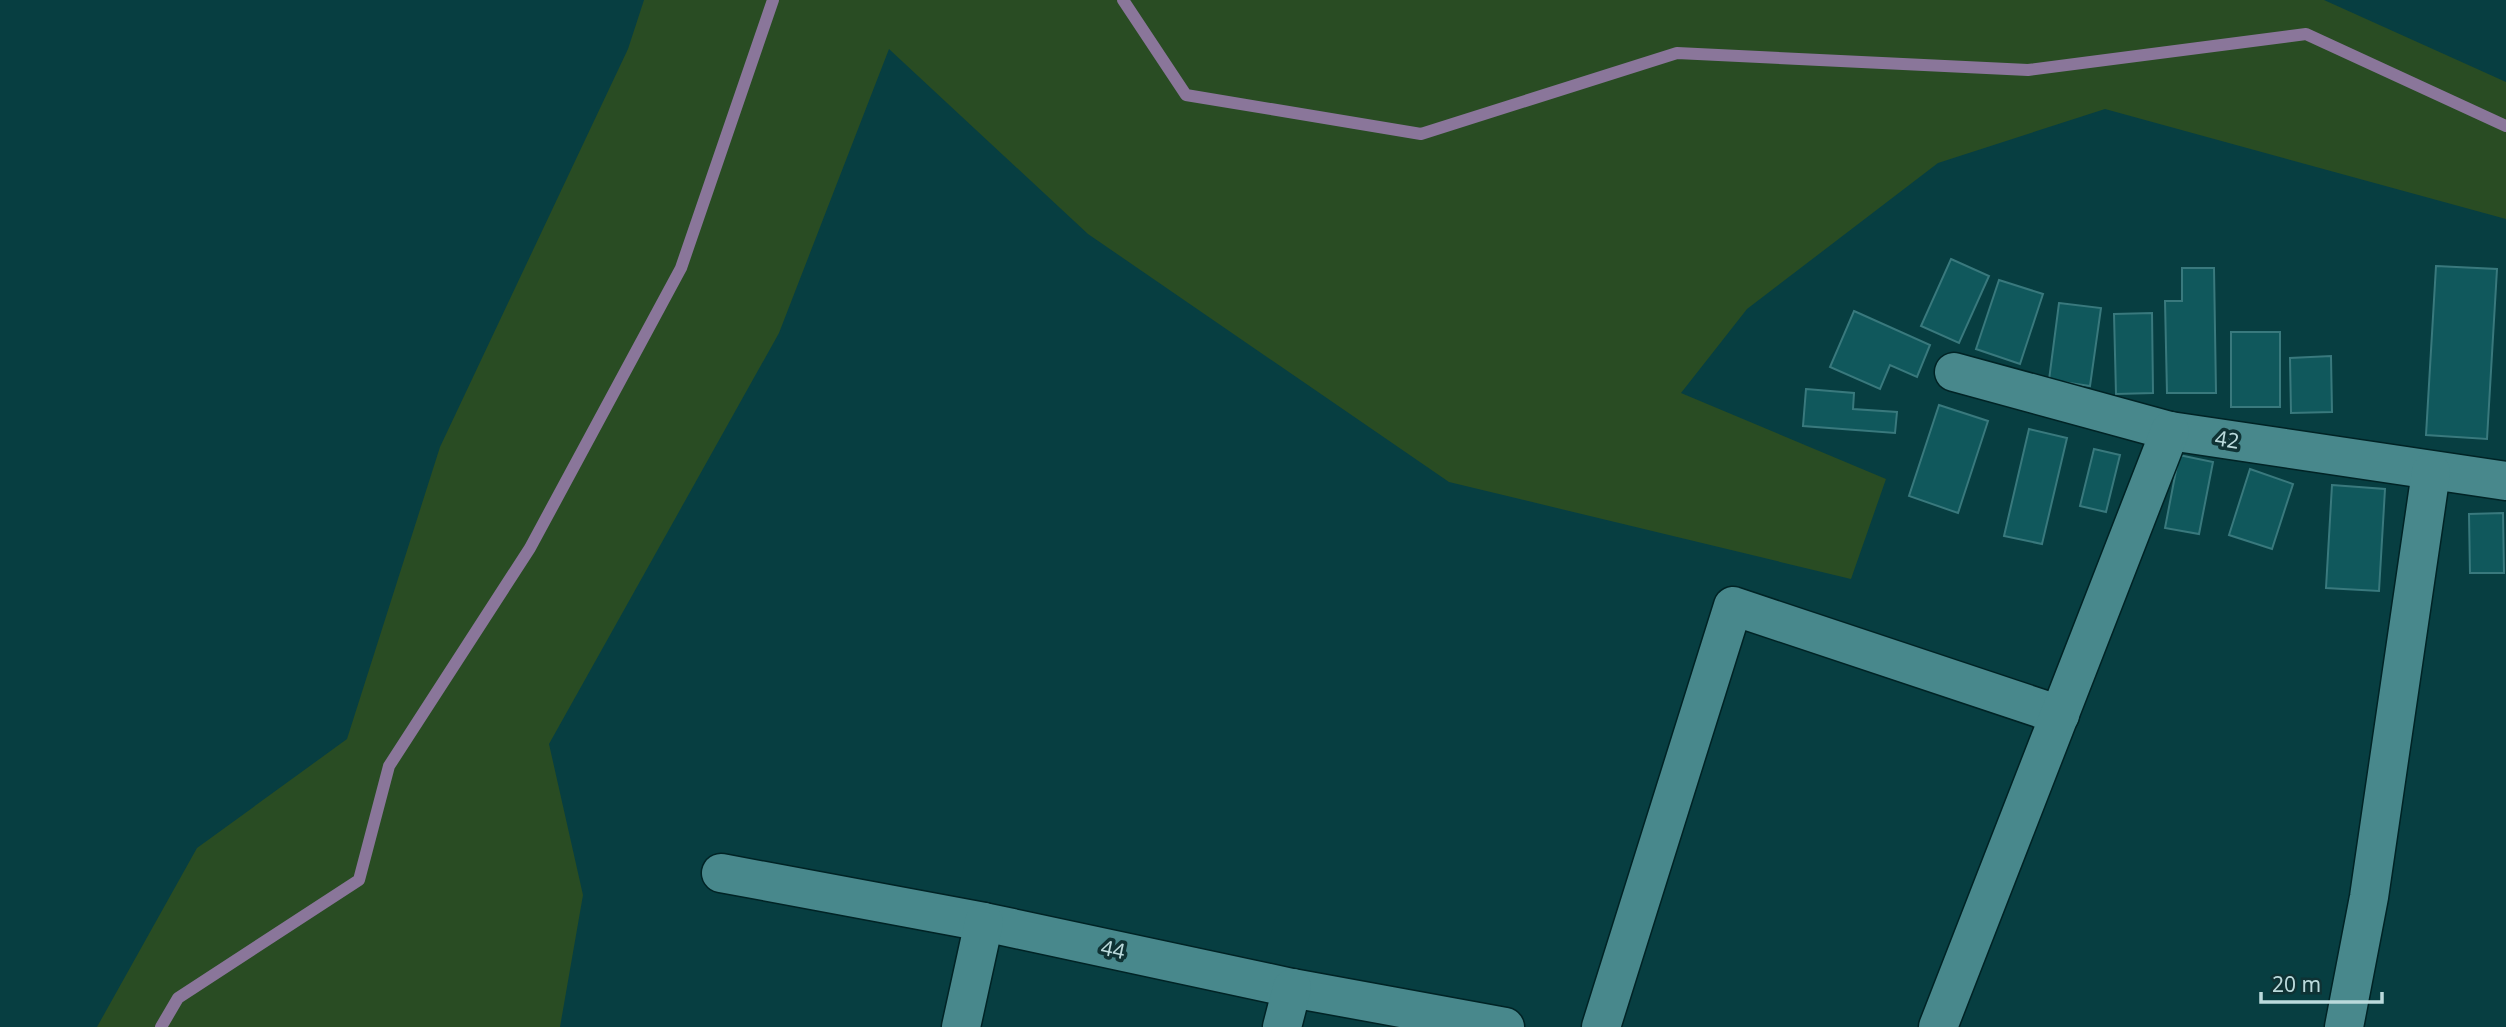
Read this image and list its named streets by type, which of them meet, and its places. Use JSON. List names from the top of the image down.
{
  "streets": {
    "street": ["42", "44"]
  },
  "scale_bar": "20 m"
}
